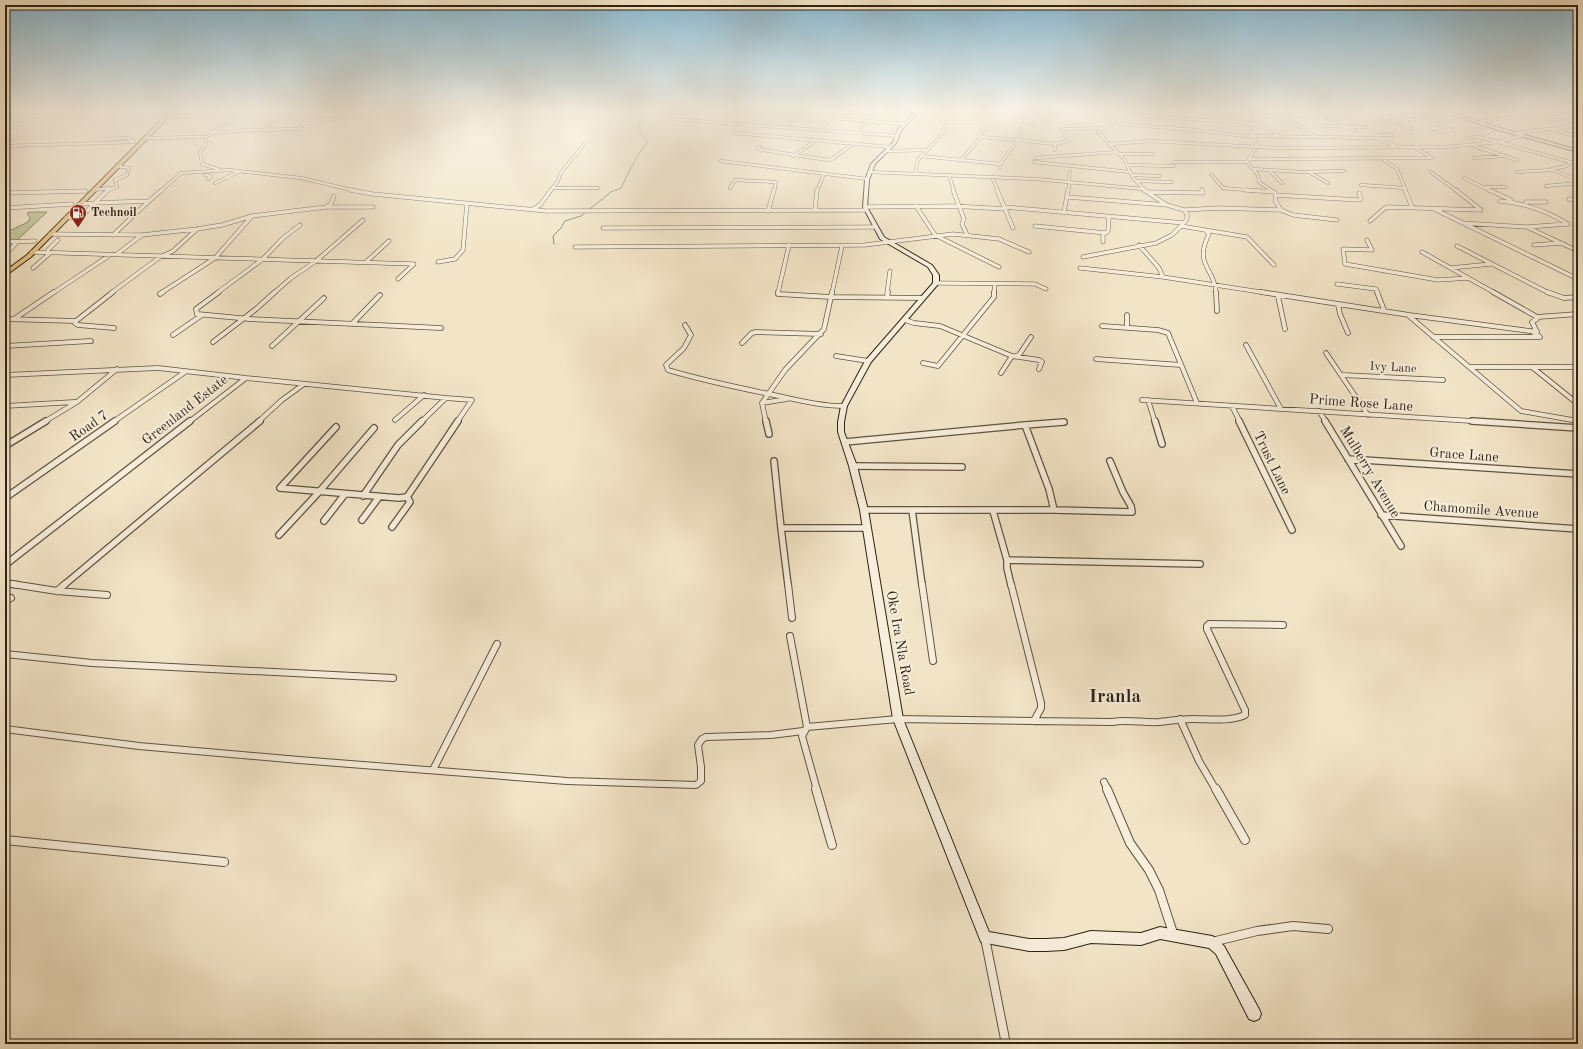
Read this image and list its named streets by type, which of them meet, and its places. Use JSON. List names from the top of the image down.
{
  "streets": {
    "street": [
      "Ivy Lane",
      "Prime Rose Lane",
      "Greenland Estate",
      "Road 7",
      "Grace Lane",
      "Trust Lane",
      "Mulberry Avenue",
      "Chamomile Avenue",
      "Oke Ira Nla Road"
    ]
  },
  "crossings": [
    ["Prime Rose Lane", "Trust Lane"],
    ["Prime Rose Lane", "Mulberry Avenue"],
    ["Greenland Estate", "Road 7"],
    ["Grace Lane", "Mulberry Avenue"],
    ["Mulberry Avenue", "Chamomile Avenue"]
  ],
  "districts": ["Iranla"],
  "places": {
    "fuel station": ["Technoil"]
  }
}
